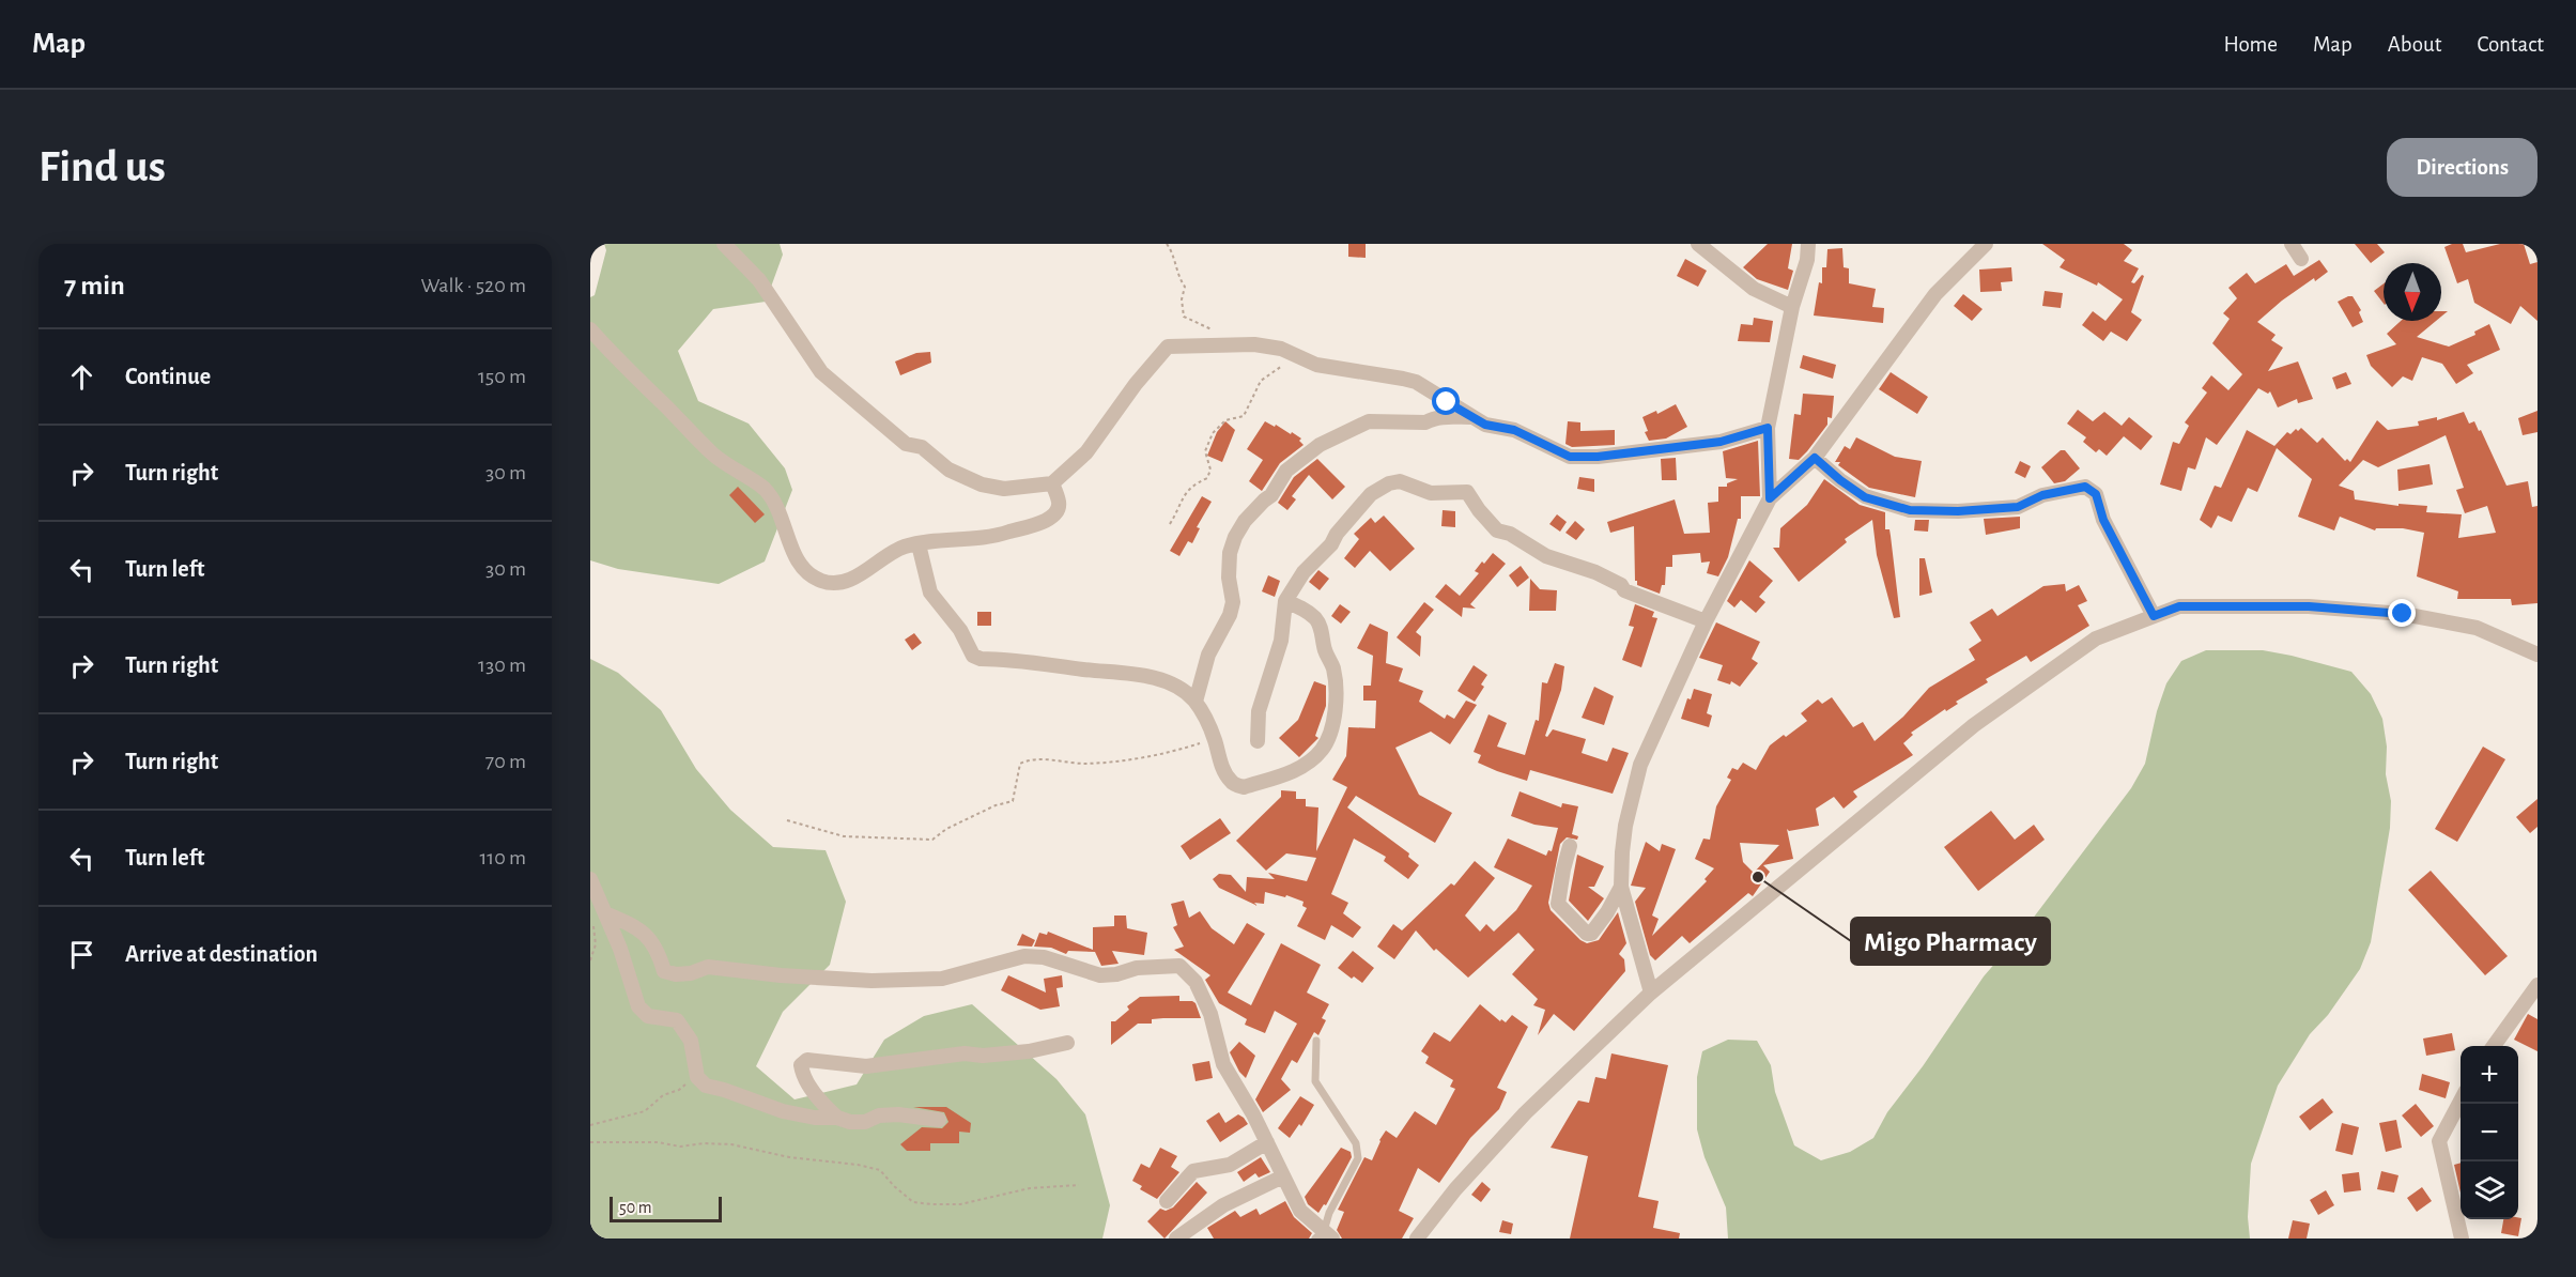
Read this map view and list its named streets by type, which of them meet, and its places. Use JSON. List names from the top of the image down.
{
  "places": ["Migo Pharmacy"],
  "scale_bar": "50 m",
  "north": "bottom",
  "page": {
    "header": "Map",
    "nav": [
      "Home",
      "Map",
      "About",
      "Contact"
    ],
    "buttons": "Directions",
    "title": "Find us",
    "heading": ["7 min", "Walk · 520 m"],
    "list": [
      ["Continue", "150 m"],
      ["Turn right", "30 m"],
      ["Turn left", "30 m"],
      ["Turn right", "130 m"],
      ["Turn right", "70 m"],
      ["Turn left", "110 m"],
      "Arrive at destination"
    ],
    "map_buttons": ["+", "−"],
    "scale": "50 m"
  }
}
